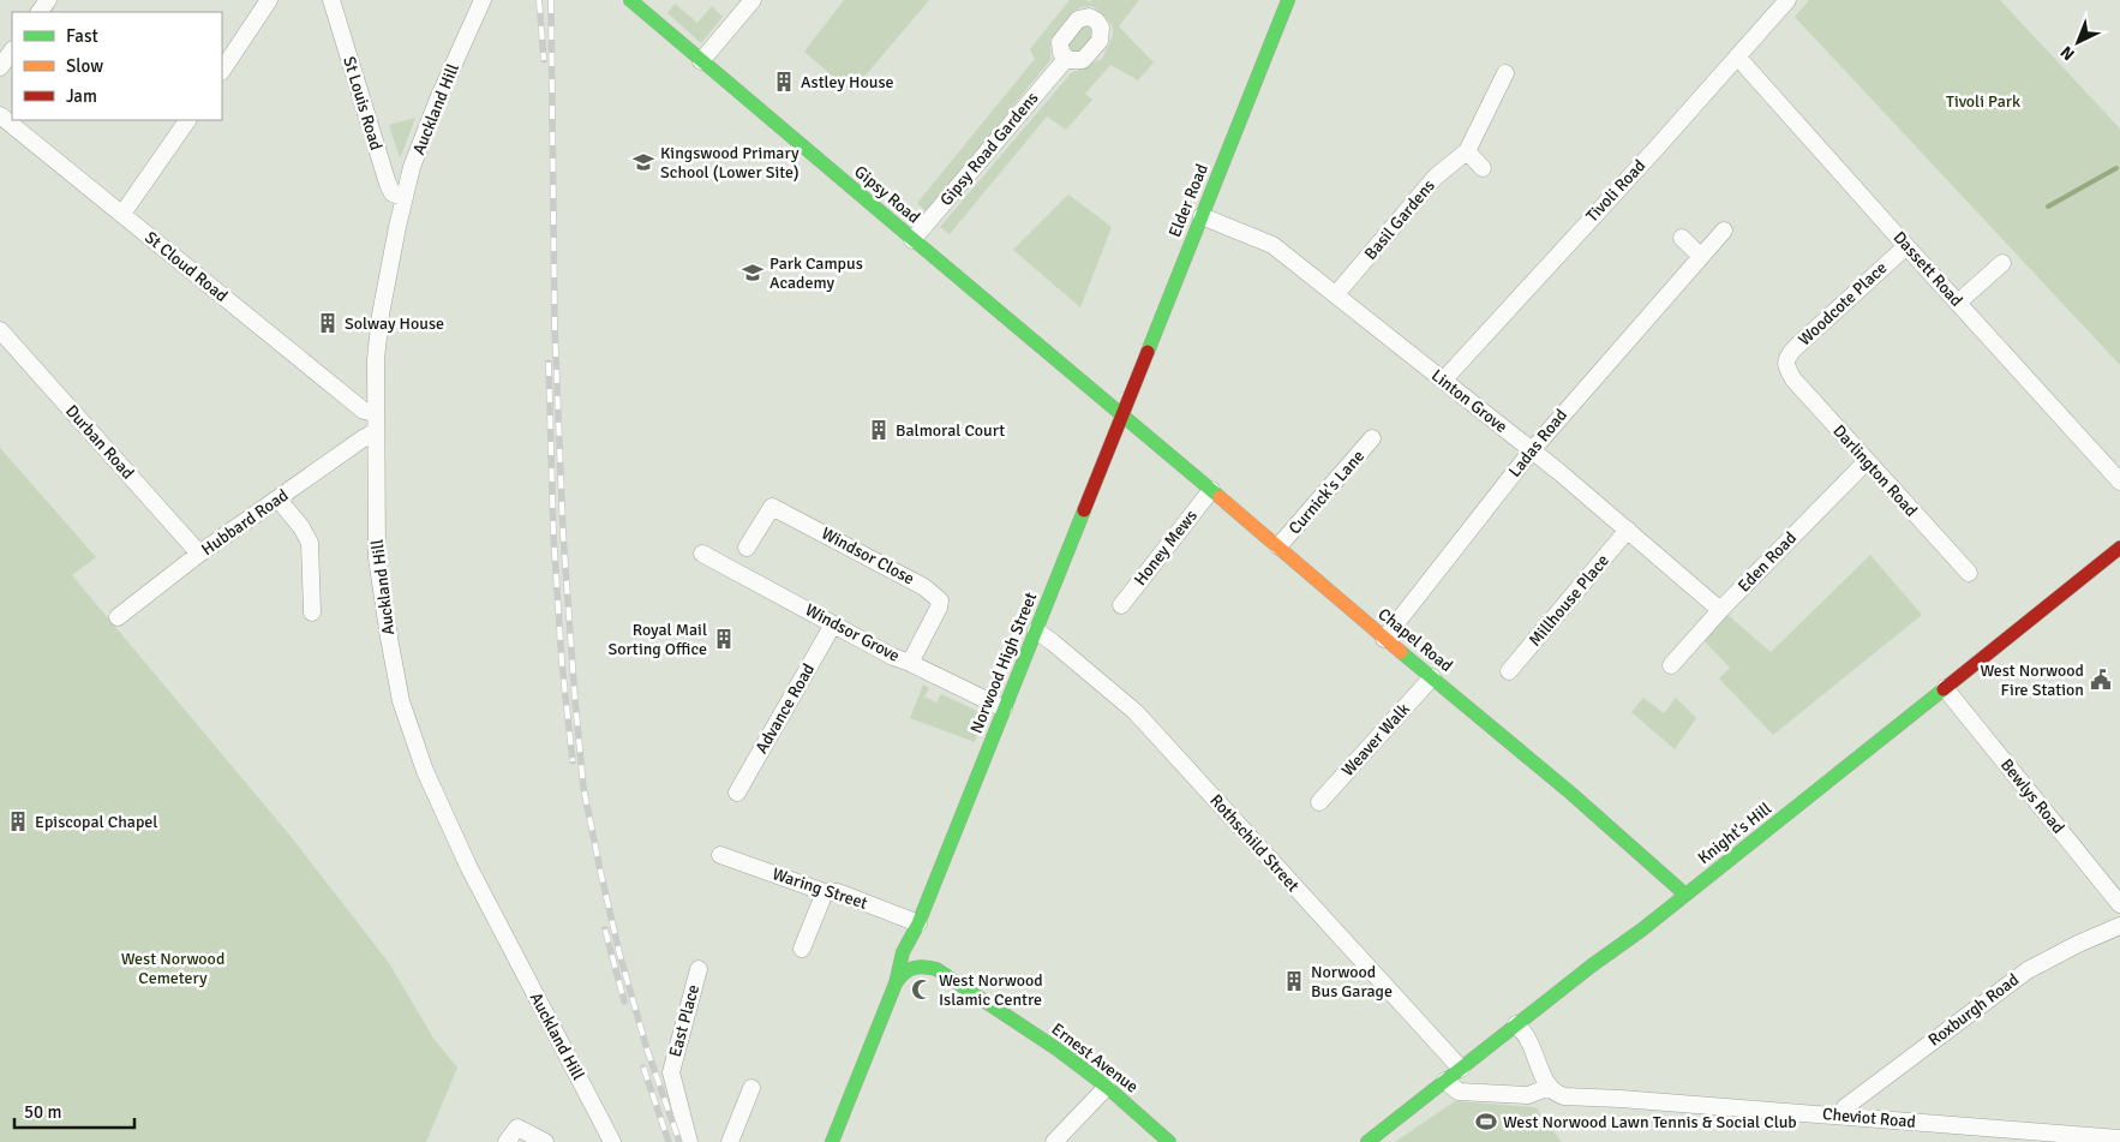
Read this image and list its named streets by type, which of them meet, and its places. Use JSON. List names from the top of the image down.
{
  "streets": {
    "main road": [
      "Gipsy Road",
      "Elder Road",
      "Chapel Road",
      "Norwood High Street",
      "Knight's Hill",
      "Ernest Avenue"
    ],
    "street": [
      "St Louis Road",
      "Auckland Hill",
      "Gipsy Road Gardens",
      "Tivoli Road",
      "Basil Gardens",
      "St Cloud Road",
      "Dassett Road",
      "Woodcote Place",
      "Linton Grove",
      "Durban Road",
      "Ladas Road",
      "Darlington Road",
      "Curnick's Lane",
      "Hubbard Road",
      "Honey Mews",
      "Windsor Close",
      "Eden Road",
      "Millhouse Place",
      "Windsor Grove",
      "Advance Road",
      "Weaver Walk",
      "Bewlys Road",
      "Rothschild Street",
      "Waring Street",
      "Roxburgh Road",
      "East Place",
      "Cheviot Road"
    ]
  },
  "crossings": [
    ["St Louis Road", "Auckland Hill"],
    ["Auckland Hill", "St Cloud Road"],
    ["Auckland Hill", "Hubbard Road"],
    ["Gipsy Road Gardens", "Gipsy Road"],
    ["Tivoli Road", "Dassett Road"],
    ["Tivoli Road", "Linton Grove"],
    ["Gipsy Road", "Elder Road"],
    ["Gipsy Road", "Chapel Road"],
    ["Gipsy Road", "Norwood High Street"],
    ["Elder Road", "Linton Grove"],
    ["Elder Road", "Chapel Road"],
    ["Elder Road", "Norwood High Street"],
    ["Basil Gardens", "Linton Grove"],
    ["Dassett Road", "Woodcote Place"],
    ["Woodcote Place", "Darlington Road"],
    ["Linton Grove", "Ladas Road"],
    ["Linton Grove", "Eden Road"],
    ["Linton Grove", "Millhouse Place"],
    ["Durban Road", "Hubbard Road"],
    ["Ladas Road", "Chapel Road"],
    ["Darlington Road", "Eden Road"],
    ["Curnick's Lane", "Chapel Road"],
    ["Honey Mews", "Chapel Road"],
    ["Windsor Close", "Windsor Grove"],
    ["Windsor Grove", "Norwood High Street"],
    ["Windsor Grove", "Advance Road"],
    ["Chapel Road", "Norwood High Street"],
    ["Chapel Road", "Weaver Walk"],
    ["Chapel Road", "Knight's Hill"],
    ["Norwood High Street", "Rothschild Street"],
    ["Norwood High Street", "Waring Street"],
    ["Norwood High Street", "Ernest Avenue"],
    ["Bewlys Road", "Knight's Hill"],
    ["Knight's Hill", "Rothschild Street"],
    ["Roxburgh Road", "Cheviot Road"]
  ],
  "parks": ["Tivoli Park", "West Norwood Cemetery"],
  "places": {
    "building": [
      "Astley House",
      "Solway House",
      "Balmoral Court",
      "Royal Mail Sorting Office",
      "Episcopal Chapel",
      "Norwood Bus Garage"
    ],
    "school or university": ["Kingswood Primary School (Lower Site)", "Park Campus Academy"],
    "public building": ["West Norwood Fire Station"],
    "mosque": ["West Norwood Islamic Centre"],
    "sports": ["West Norwood Lawn Tennis & Social Club"]
  },
  "legend": ["Fast", "Slow", "Jam"],
  "scale_bar": "50 m",
  "north": "bottom left"
}
